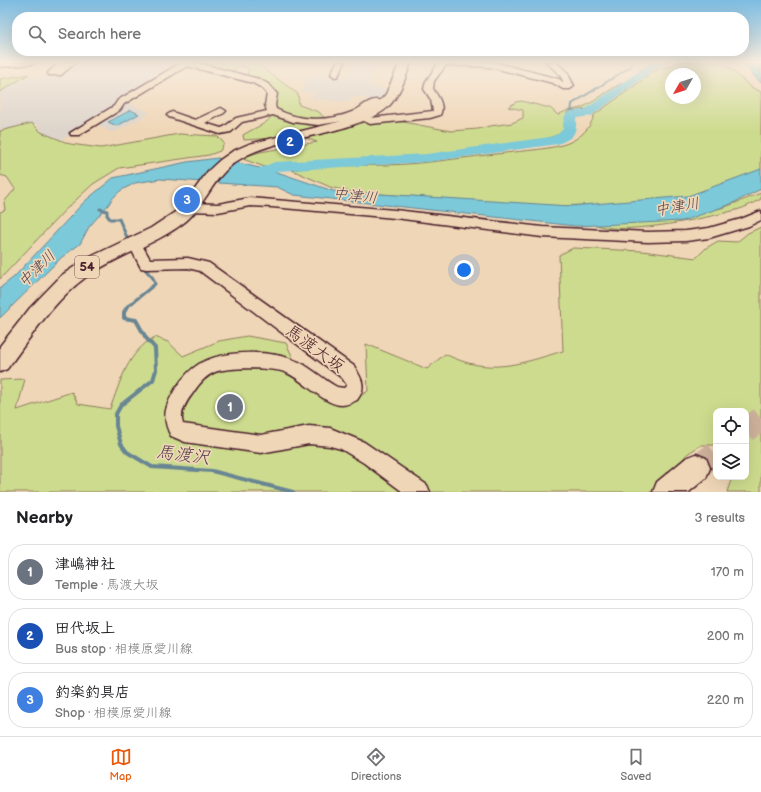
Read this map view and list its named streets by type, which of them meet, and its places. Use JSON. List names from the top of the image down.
{
  "streets": {
    "main road": ["54"],
    "street": ["馬渡大坂"]
  },
  "crossings": [
    ["54", "馬渡大坂"]
  ],
  "water": ["中津川", "馬渡沢"],
  "north": "bottom left",
  "page": {
    "search": "Search here",
    "pins": ["2", "3", "1"],
    "heading": ["Nearby", "3 results"],
    "list": [
      {
        "mark": "1",
        "name": "津嶋神社",
        "note": "Temple · 馬渡大坂",
        "value": "170 m"
      },
      {
        "mark": "2",
        "name": "田代坂上",
        "note": "Bus stop · 相模原愛川線",
        "value": "200 m"
      },
      {
        "mark": "3",
        "name": "釣楽釣具店",
        "note": "Shop · 相模原愛川線",
        "value": "220 m"
      }
    ],
    "nav": ["Map", "Directions", "Saved"]
  }
}
